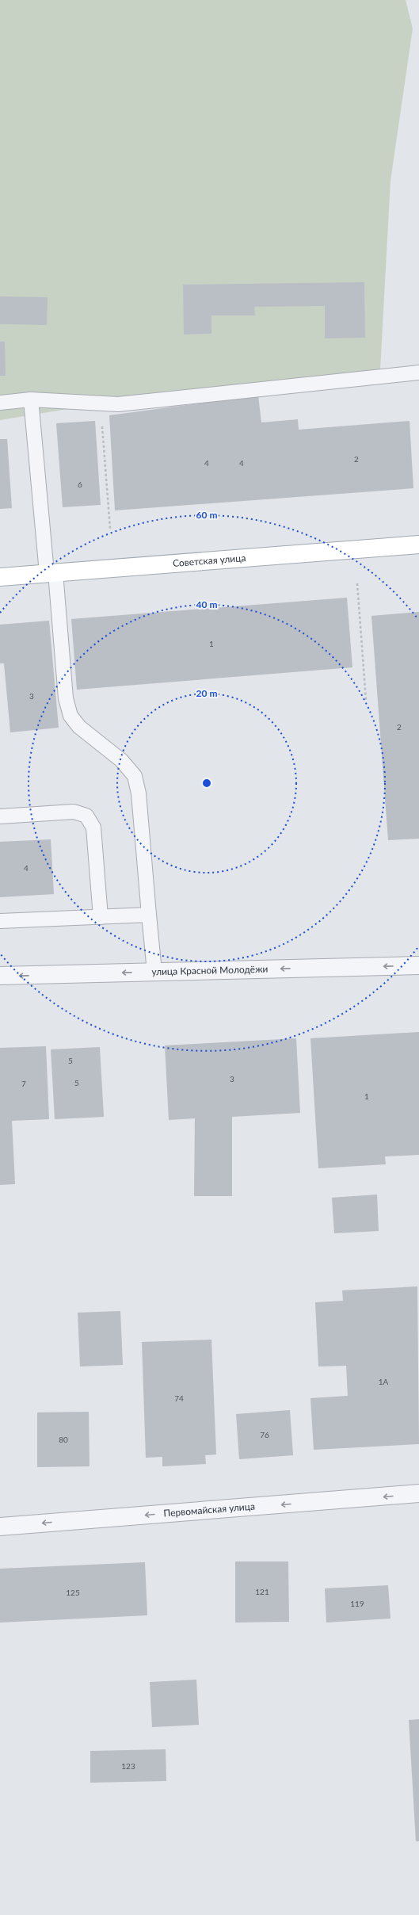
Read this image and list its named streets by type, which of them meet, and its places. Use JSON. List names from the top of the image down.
{
  "streets": {
    "main road": ["Советская улица"],
    "street": ["улица Красной Молодёжи", "Первомайская улица"]
  },
  "one_way": ["улица Красной Молодёжи", "Первомайская улица"],
  "house_numbers": [
    "2",
    "4",
    "4",
    "6",
    "1",
    "3",
    "2",
    "4",
    "5",
    "3",
    "5",
    "7",
    "1",
    "1А",
    "74",
    "76",
    "80",
    "121",
    "125",
    "119",
    "123"
  ],
  "rings": ["60 m", "40 m", "20 m"]
}
